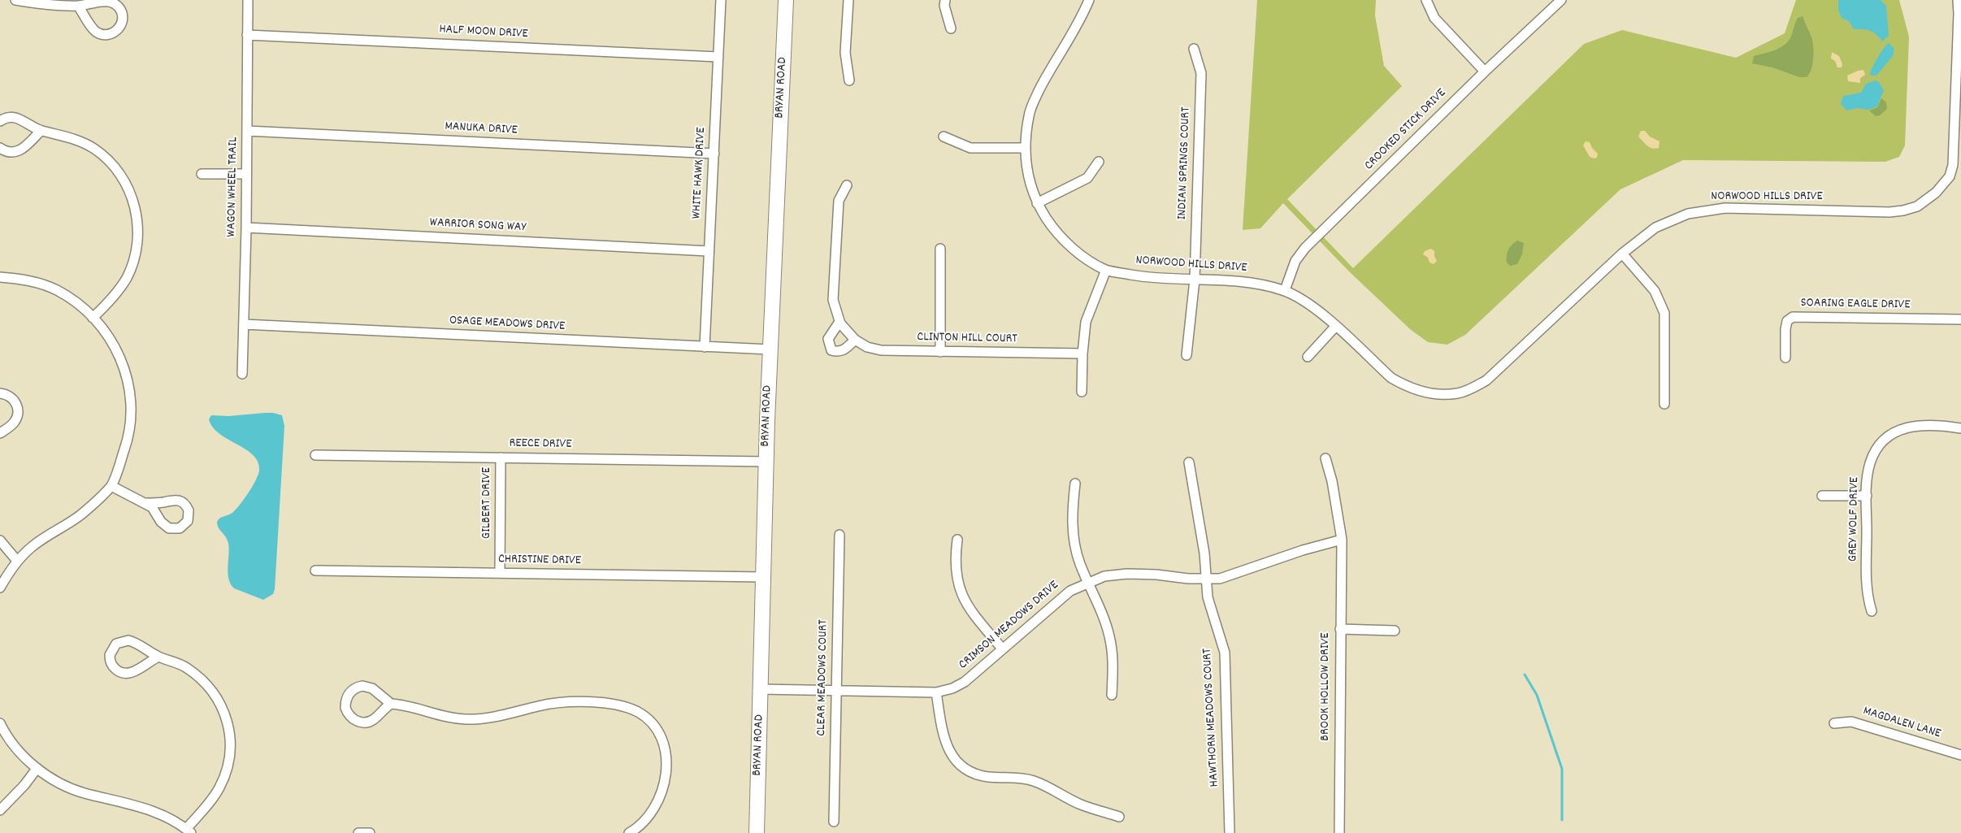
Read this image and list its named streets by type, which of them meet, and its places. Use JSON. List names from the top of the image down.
{
  "streets": {
    "main road": ["BRYAN ROAD"],
    "street": [
      "HALF MOON DRIVE",
      "MANUKA DRIVE",
      "CROOKED STICK DRIVE",
      "INDIAN SPRINGS COURT",
      "WHITE HAWK DRIVE",
      "WAGON WHEEL TRAIL",
      "NORWOOD HILLS DRIVE",
      "WARRIOR SONG WAY",
      "SOARING EAGLE DRIVE",
      "OSAGE MEADOWS DRIVE",
      "CLINTON HILL COURT",
      "REECE DRIVE",
      "GILBERT DRIVE",
      "GREY WOLF DRIVE",
      "CHRISTINE DRIVE",
      "CRIMSON MEADOWS DRIVE",
      "CLEAR MEADOWS COURT",
      "BROOK HOLLOW DRIVE",
      "HAWTHORN MEADOWS COURT",
      "MAGDALEN LANE"
    ]
  },
  "crossings": [
    ["HALF MOON DRIVE", "WHITE HAWK DRIVE"],
    ["HALF MOON DRIVE", "WAGON WHEEL TRAIL"],
    ["BRYAN ROAD", "OSAGE MEADOWS DRIVE"],
    ["BRYAN ROAD", "REECE DRIVE"],
    ["BRYAN ROAD", "CHRISTINE DRIVE"],
    ["BRYAN ROAD", "CRIMSON MEADOWS DRIVE"],
    ["MANUKA DRIVE", "WHITE HAWK DRIVE"],
    ["MANUKA DRIVE", "WAGON WHEEL TRAIL"],
    ["CROOKED STICK DRIVE", "NORWOOD HILLS DRIVE"],
    ["INDIAN SPRINGS COURT", "NORWOOD HILLS DRIVE"],
    ["WHITE HAWK DRIVE", "WARRIOR SONG WAY"],
    ["WHITE HAWK DRIVE", "OSAGE MEADOWS DRIVE"],
    ["WAGON WHEEL TRAIL", "WARRIOR SONG WAY"],
    ["WAGON WHEEL TRAIL", "OSAGE MEADOWS DRIVE"],
    ["REECE DRIVE", "GILBERT DRIVE"],
    ["GILBERT DRIVE", "CHRISTINE DRIVE"],
    ["CRIMSON MEADOWS DRIVE", "CLEAR MEADOWS COURT"],
    ["CRIMSON MEADOWS DRIVE", "BROOK HOLLOW DRIVE"],
    ["CRIMSON MEADOWS DRIVE", "HAWTHORN MEADOWS COURT"]
  ]
}
